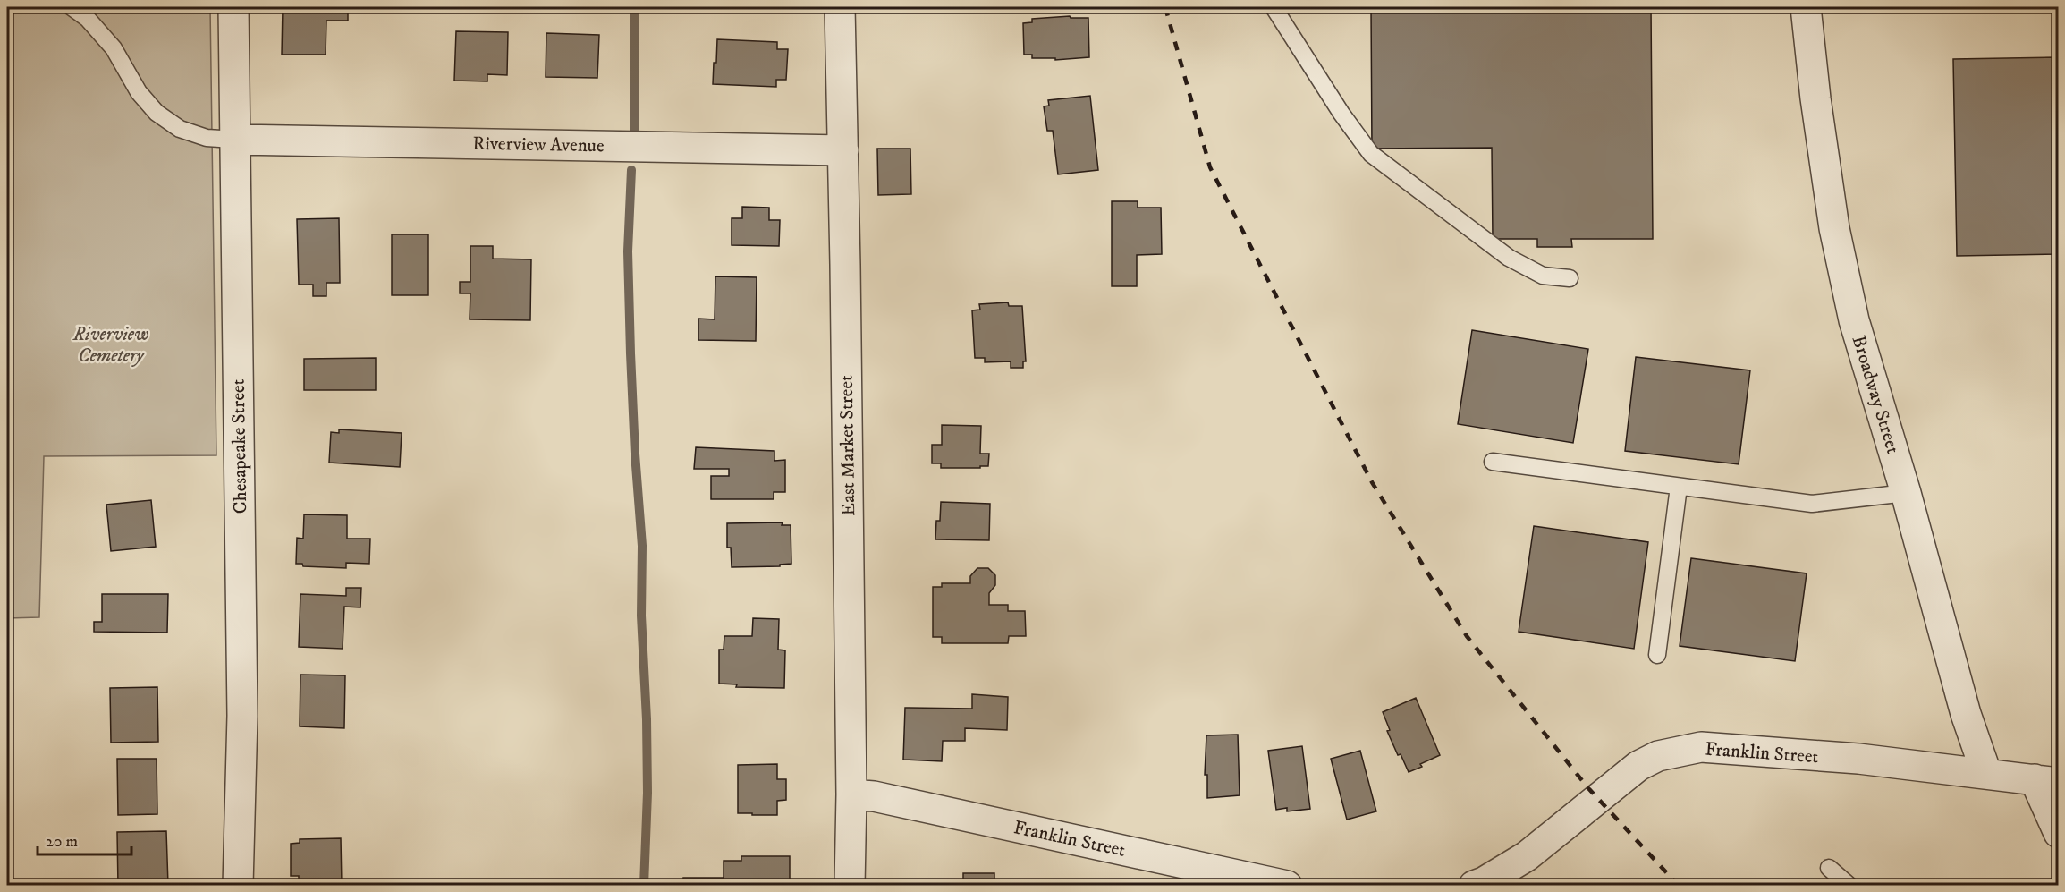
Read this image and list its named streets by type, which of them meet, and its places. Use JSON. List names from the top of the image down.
{
  "streets": {
    "street": [
      "Riverview Avenue",
      "Broadway Street",
      "East Market Street",
      "Chesapeake Street",
      "Franklin Street"
    ]
  },
  "crossings": [
    ["Riverview Avenue", "East Market Street"],
    ["Riverview Avenue", "Chesapeake Street"],
    ["Broadway Street", "Franklin Street"],
    ["East Market Street", "Franklin Street"]
  ],
  "parks": ["Riverview Cemetery"],
  "scale_bar": "20 m"
}
